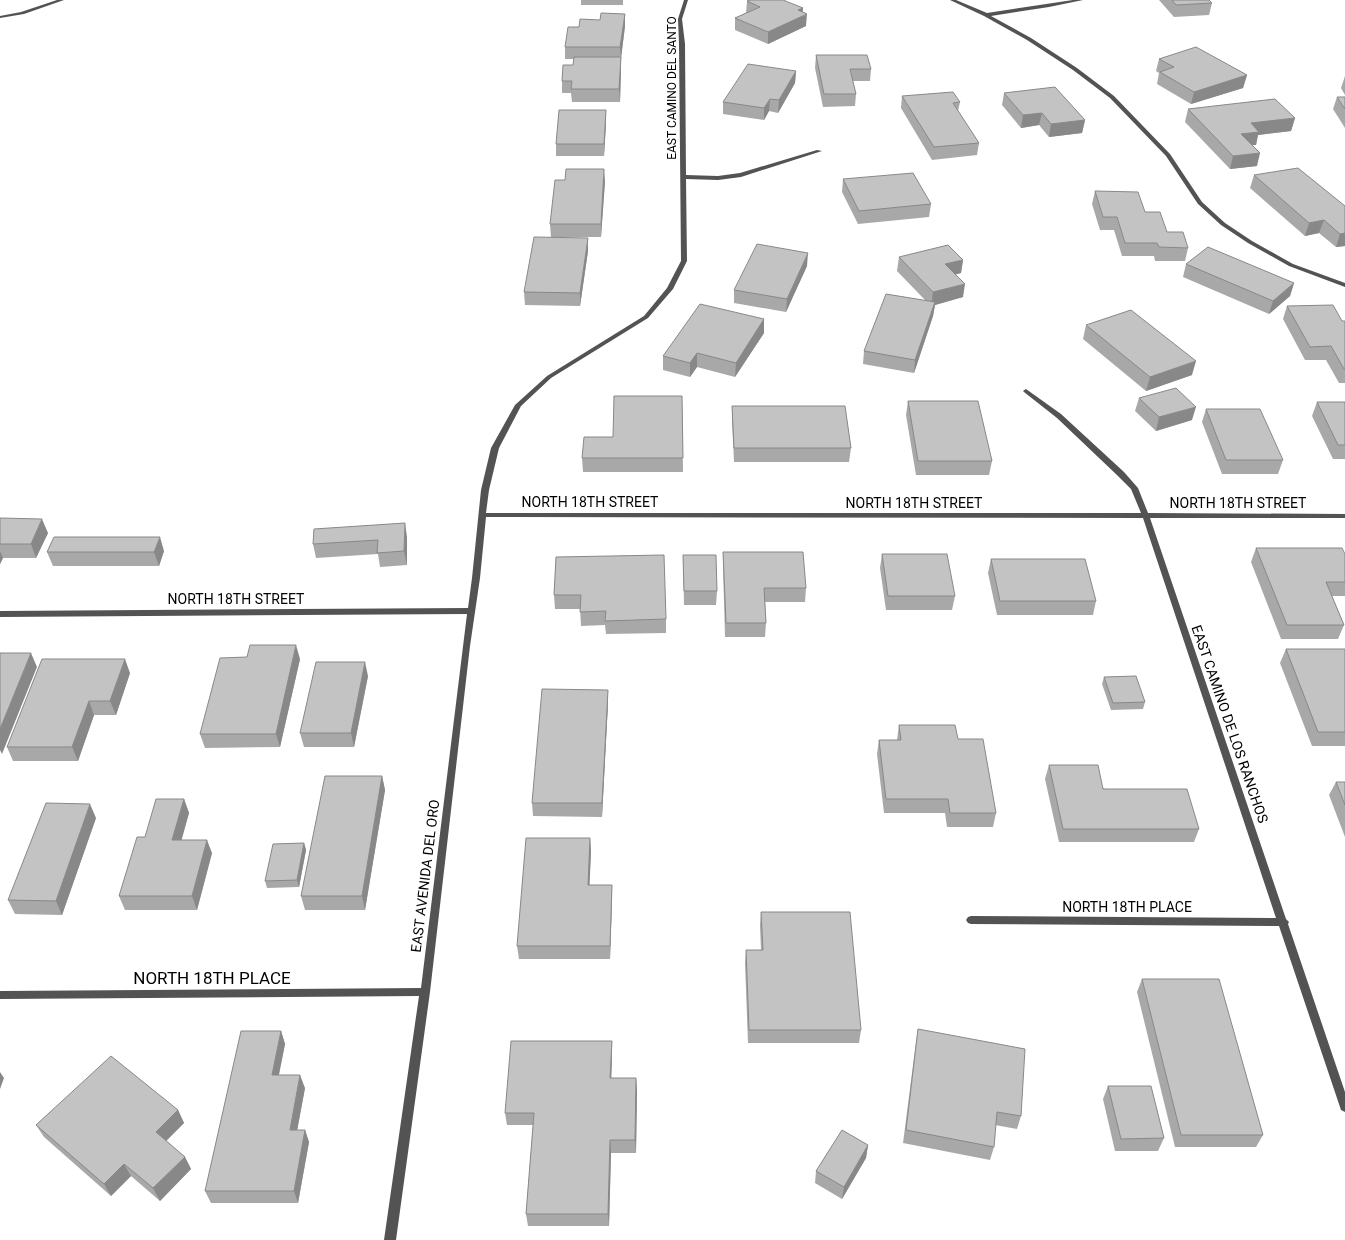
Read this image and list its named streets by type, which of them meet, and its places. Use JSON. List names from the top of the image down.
{
  "streets": {
    "street": [
      "EAST CAMINO DEL SANTO",
      "NORTH 18TH STREET",
      "EAST CAMINO DE LOS RANCHOS",
      "EAST AVENIDA DEL ORO",
      "NORTH 18TH PLACE"
    ]
  },
  "crossings": [
    ["EAST CAMINO DEL SANTO", "NORTH 18TH STREET"],
    ["EAST CAMINO DEL SANTO", "EAST AVENIDA DEL ORO"],
    ["NORTH 18TH STREET", "EAST CAMINO DE LOS RANCHOS"],
    ["NORTH 18TH STREET", "EAST AVENIDA DEL ORO"],
    ["EAST CAMINO DE LOS RANCHOS", "NORTH 18TH PLACE"],
    ["EAST AVENIDA DEL ORO", "NORTH 18TH PLACE"]
  ]
}
